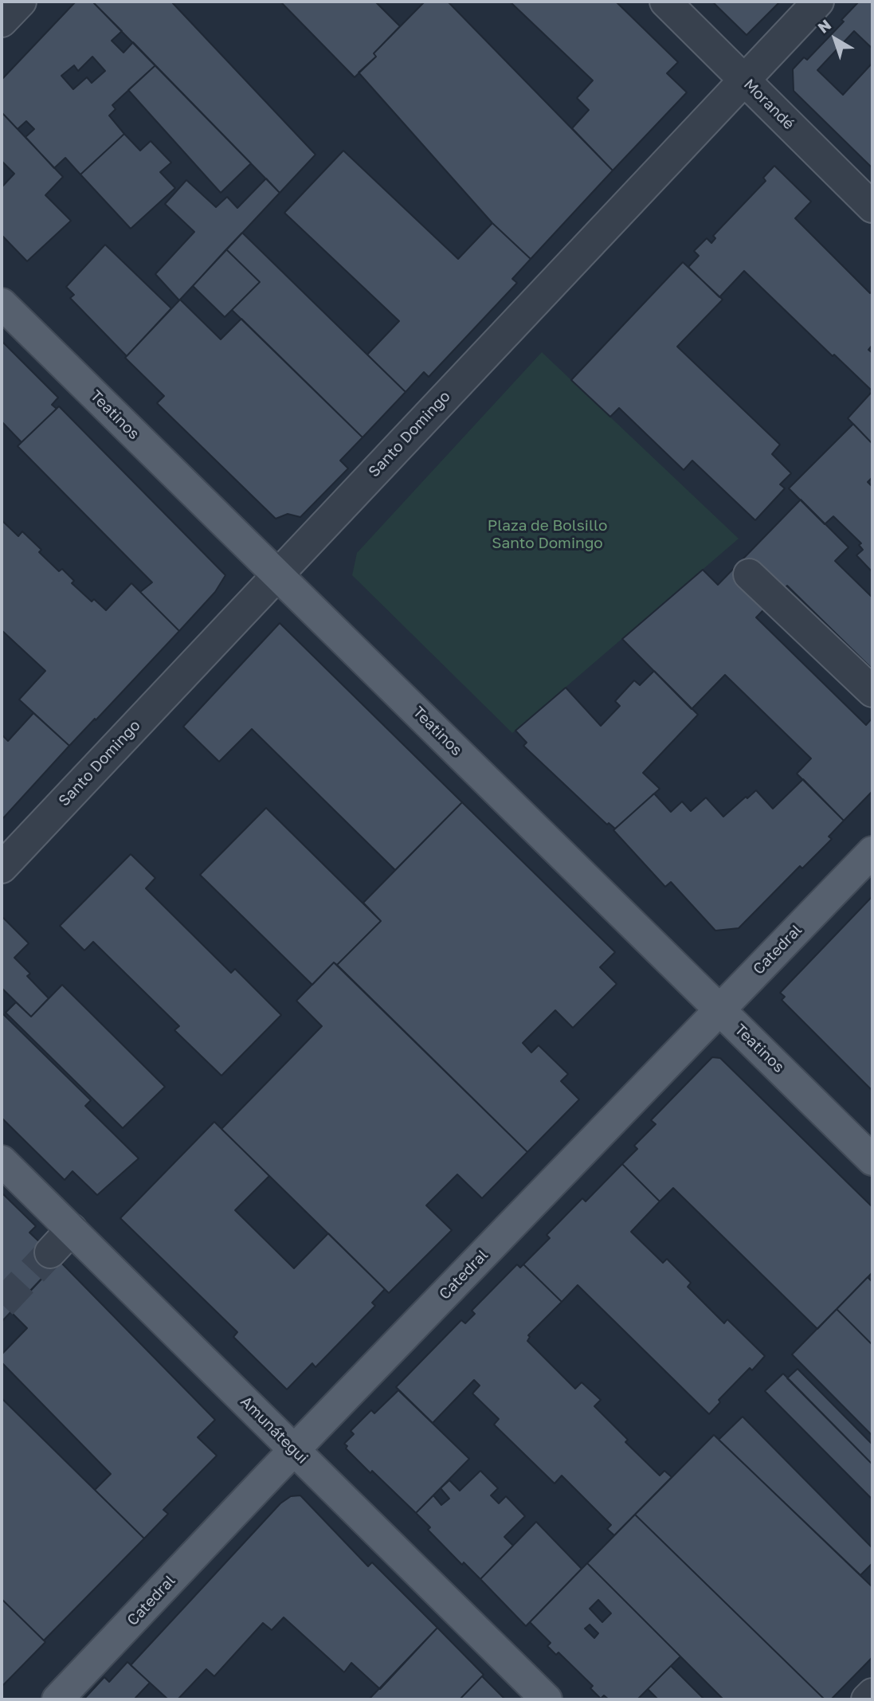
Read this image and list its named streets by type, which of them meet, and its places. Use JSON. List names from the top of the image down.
{
  "streets": {
    "main road": ["Teatinos", "Catedral", "Amunátegui"],
    "street": ["Morandé", "Santo Domingo"]
  },
  "crossings": [
    ["Morandé", "Santo Domingo"],
    ["Teatinos", "Santo Domingo"],
    ["Teatinos", "Catedral"],
    ["Catedral", "Amunátegui"]
  ],
  "parks": ["Plaza de Bolsillo Santo Domingo"],
  "north": "top left"
}
